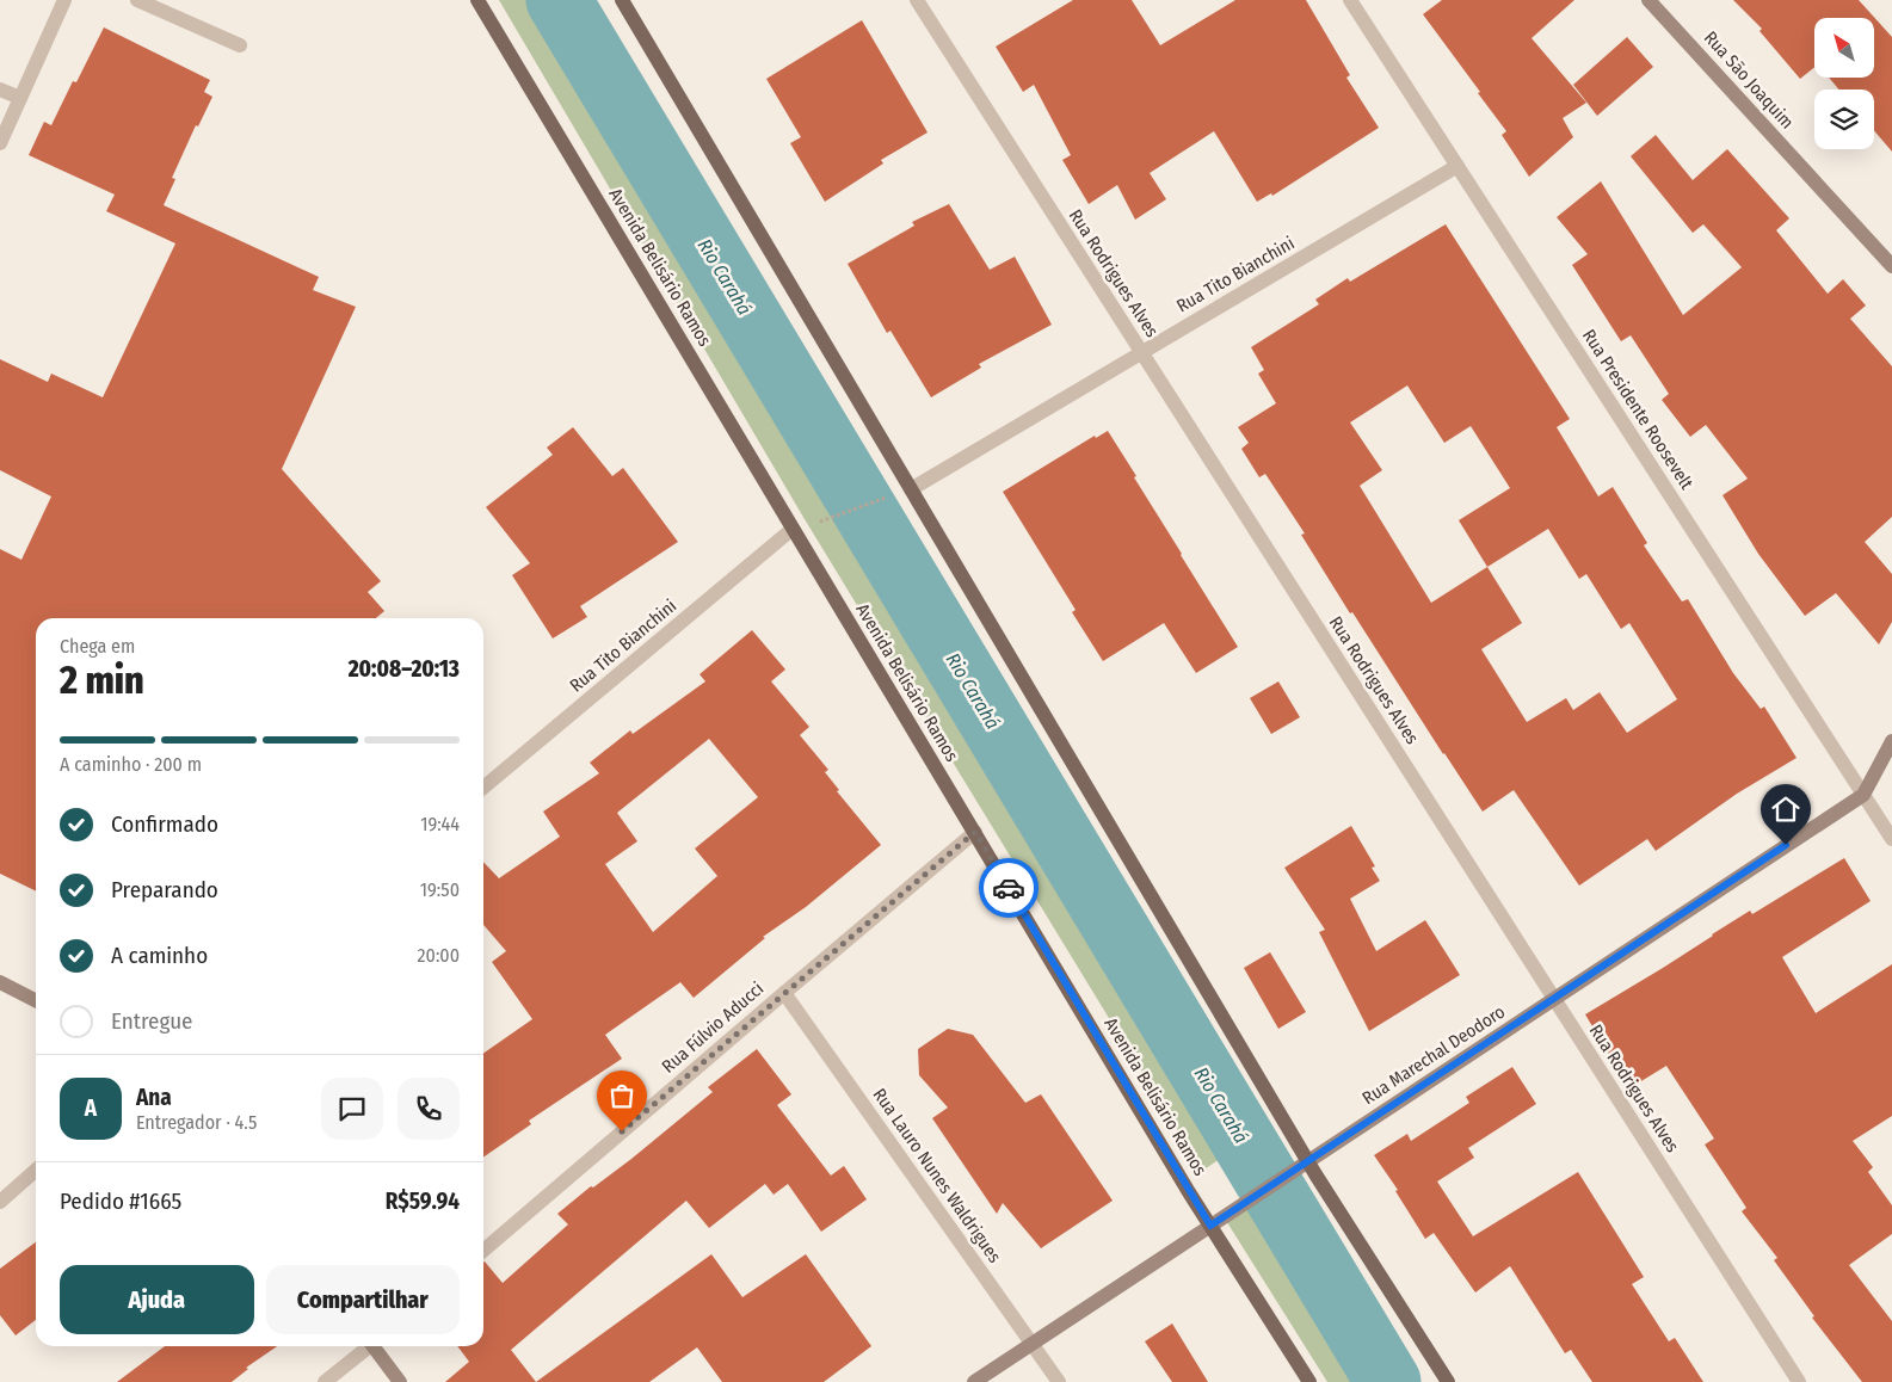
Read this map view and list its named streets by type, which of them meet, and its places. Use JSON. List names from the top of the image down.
{
  "streets": {
    "main road": ["Rua São Joaquim", "Avenida Belisário Ramos", "Rua Marechal Deodoro"],
    "street": [
      "Rua Rodrigues Alves",
      "Rua Tito Bianchini",
      "Rua Presidente Roosevelt",
      "Rua Fúlvio Aducci",
      "Rua Lauro Nunes Waldrigues"
    ]
  },
  "crossings": [
    ["Avenida Belisário Ramos", "Rua Tito Bianchini"],
    ["Avenida Belisário Ramos", "Rua Fúlvio Aducci"],
    ["Avenida Belisário Ramos", "Rua Marechal Deodoro"],
    ["Rua Rodrigues Alves", "Rua Tito Bianchini"],
    ["Rua Rodrigues Alves", "Rua Marechal Deodoro"],
    ["Rua Tito Bianchini", "Rua Presidente Roosevelt"],
    ["Rua Presidente Roosevelt", "Rua Marechal Deodoro"],
    ["Rua Fúlvio Aducci", "Rua Lauro Nunes Waldrigues"],
    ["Rua Marechal Deodoro", "Rua Lauro Nunes Waldrigues"]
  ],
  "water": ["Rio Carahá"],
  "north": "top left",
  "page": {
    "heading": ["2 min", "Chega em", "20:08–20:13"],
    "panel": [
      "Ana",
      "Entregador · 4.5",
      "Pedido #1665",
      "R$59.94"
    ],
    "bar": "A caminho · 200 m",
    "list": [
      ["Confirmado", "19:44"],
      ["Preparando", "19:50"],
      ["A caminho", "20:00"],
      "Entregue"
    ],
    "round": "A",
    "buttons": ["Ajuda", "Compartilhar"]
  }
}
